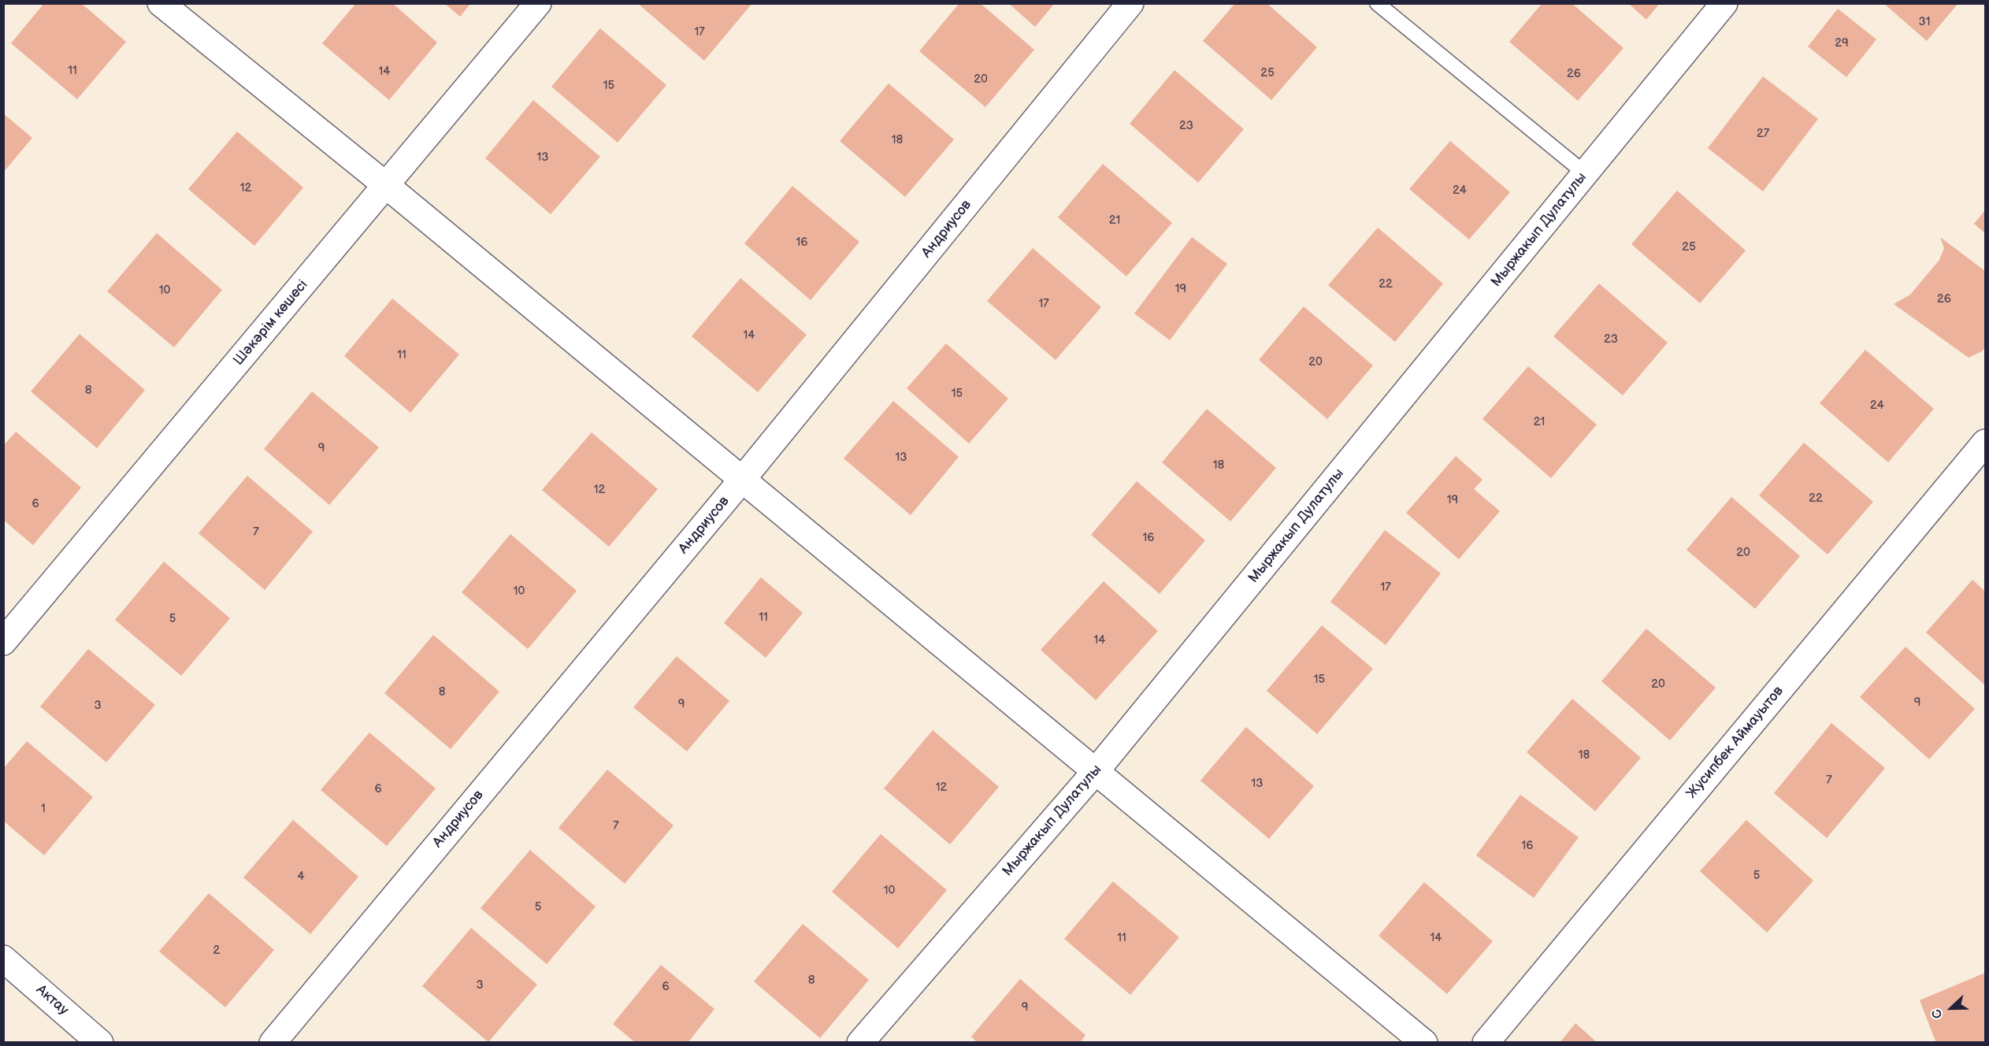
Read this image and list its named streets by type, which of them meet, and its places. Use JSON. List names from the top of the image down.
{
  "streets": {
    "street": [
      "Андриусов",
      "Мыржакып Дулатулы",
      "Шәкәрім көшесі",
      "Жусипбек Аймауытов",
      "Актау"
    ]
  },
  "house_numbers": [
    "31",
    "17",
    "29",
    "11",
    "14",
    "25",
    "26",
    "20",
    "15",
    "23",
    "27",
    "18",
    "13",
    "12",
    "24",
    "21",
    "16",
    "25",
    "22",
    "19",
    "10",
    "26",
    "17",
    "14",
    "23",
    "11",
    "20",
    "8",
    "15",
    "24",
    "21",
    "9",
    "13",
    "18",
    "12",
    "22",
    "19",
    "6",
    "7",
    "16",
    "20",
    "17",
    "10",
    "11",
    "5",
    "14",
    "15",
    "20",
    "8",
    "9",
    "9",
    "3",
    "18",
    "7",
    "13",
    "12",
    "6",
    "1",
    "7",
    "16",
    "5",
    "4",
    "10",
    "5",
    "11",
    "14",
    "2",
    "8",
    "3",
    "6",
    "9"
  ],
  "north": "left"
}
